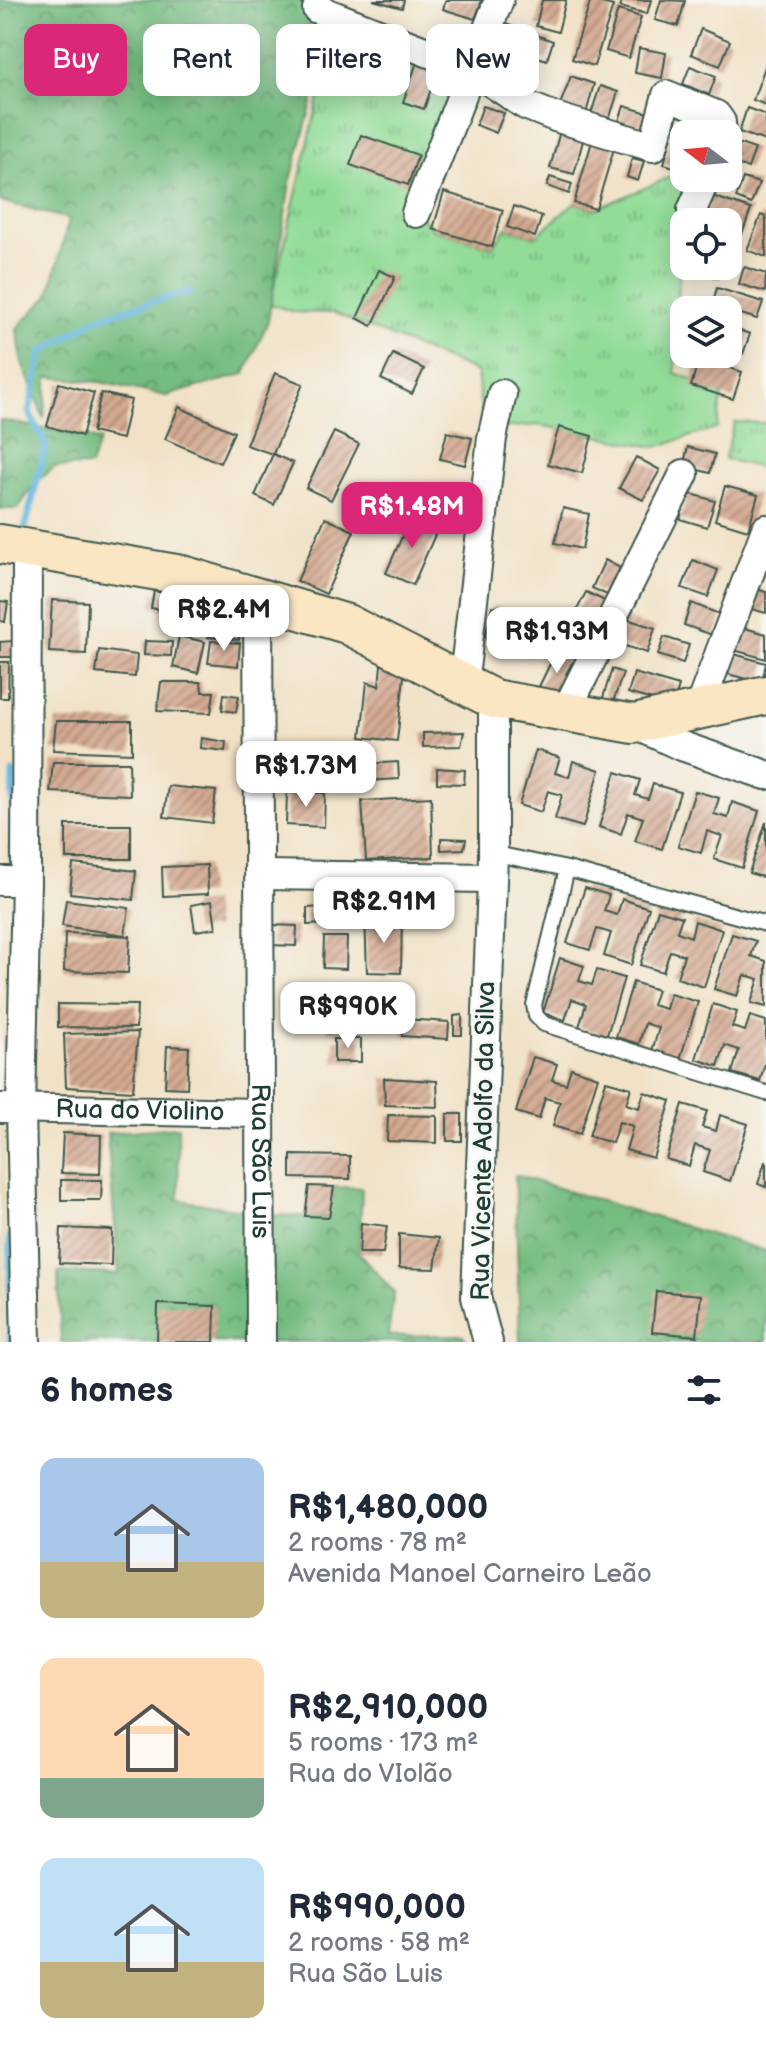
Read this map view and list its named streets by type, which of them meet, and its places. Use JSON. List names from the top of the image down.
{
  "streets": {
    "street": ["Rua do Violino", "Rua Vicente Adolfo da Silva", "Rua São Luis"]
  },
  "crossings": [
    ["Rua do Violino", "Rua São Luis"]
  ],
  "north": "left",
  "page": {
    "chip": [
      "Buy",
      "Rent",
      "Filters",
      "New"
    ],
    "price": [
      "R$1.48M",
      "R$2.4M",
      "R$1.93M",
      "R$1.73M",
      "R$2.91M",
      "R$990K"
    ],
    "heading": "6 homes",
    "list": [
      {
        "name": "R$1,480,000",
        "note": "2 rooms · 78 m² · Avenida Manoel Carneiro Leão"
      },
      {
        "name": "R$2,910,000",
        "note": "5 rooms · 173 m² · Rua do VIolão"
      },
      {
        "name": "R$990,000",
        "note": "2 rooms · 58 m² · Rua São Luis"
      }
    ]
  }
}
